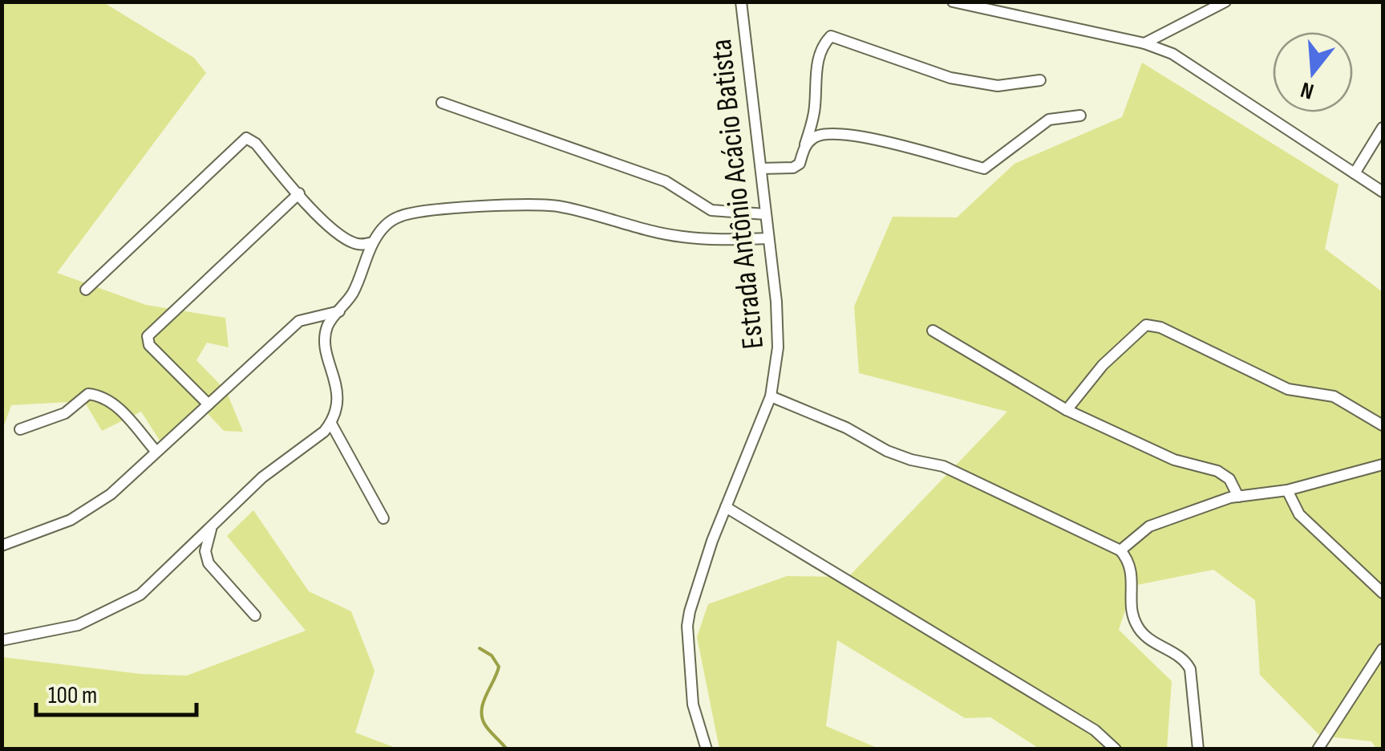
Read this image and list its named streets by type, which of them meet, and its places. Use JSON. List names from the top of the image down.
{
  "streets": {
    "street": ["Estrada Antônio Acácio Batista"]
  },
  "scale_bar": "100 m",
  "north": "bottom"
}
